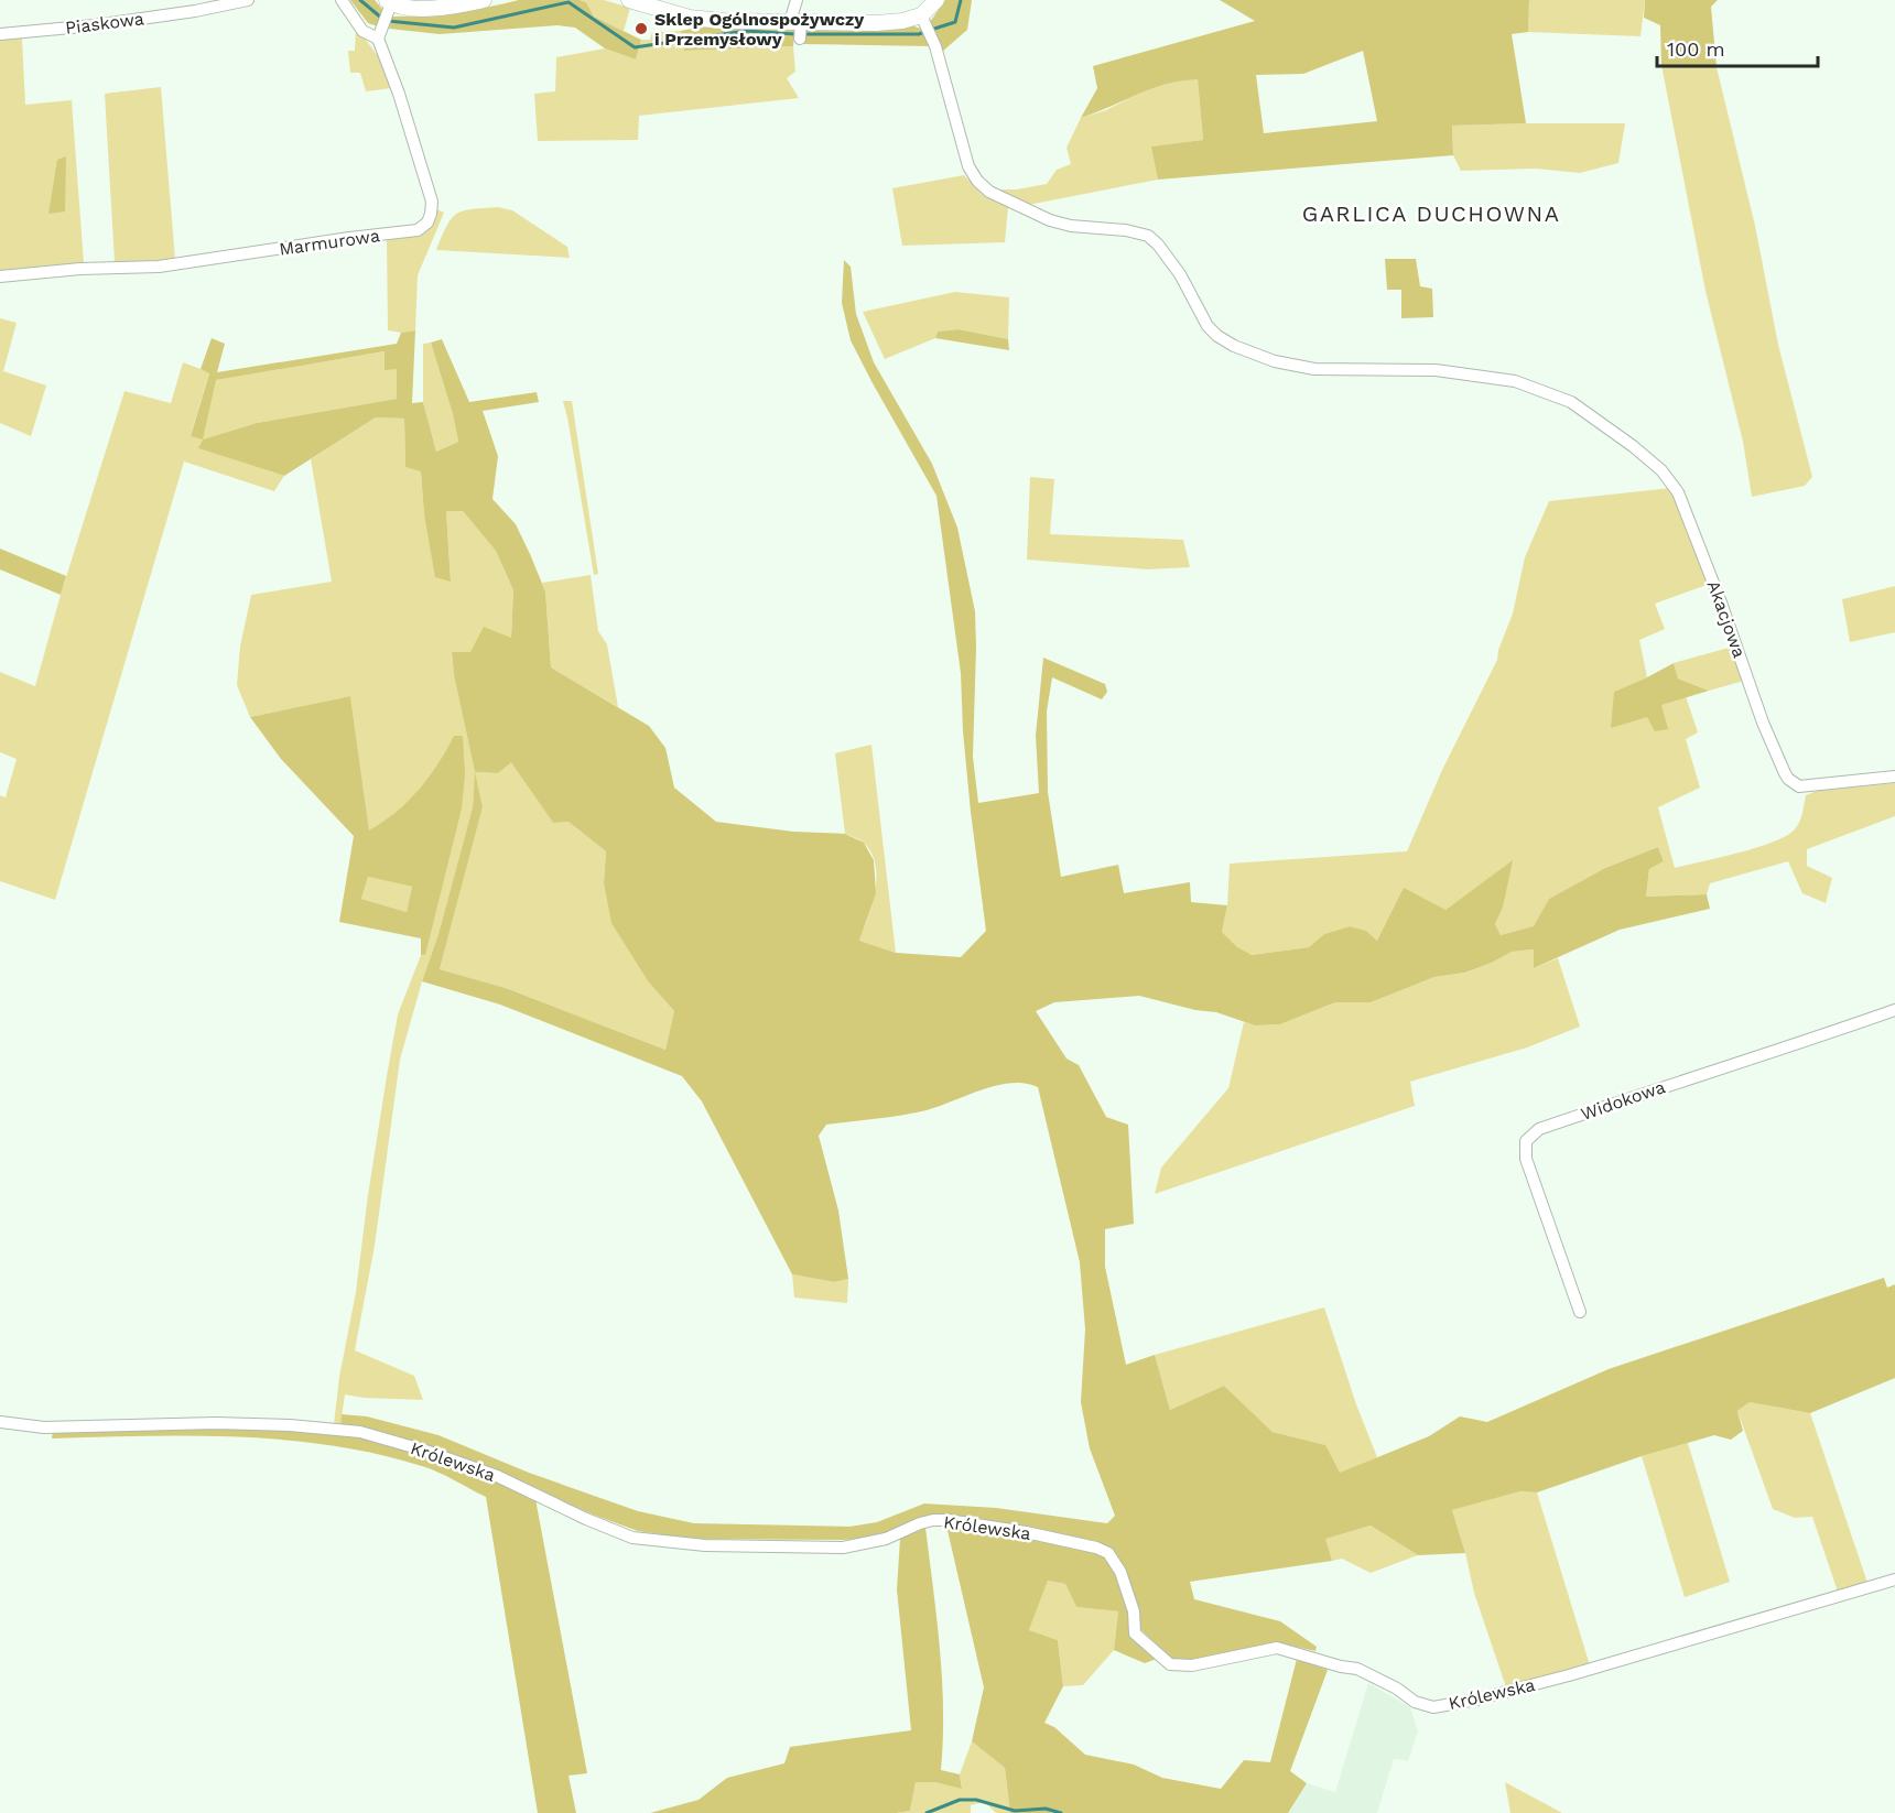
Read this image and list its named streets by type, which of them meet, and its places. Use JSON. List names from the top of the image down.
{
  "streets": {
    "street": [
      "Piaskowa",
      "Marmurowa",
      "Akacjowa",
      "Widokowa",
      "Królewska"
    ]
  },
  "districts": ["GARLICA DUCHOWNA"],
  "places": ["Sklep Ogólnospożywczy i Przemysłowy"],
  "scale_bar": "100 m"
}
